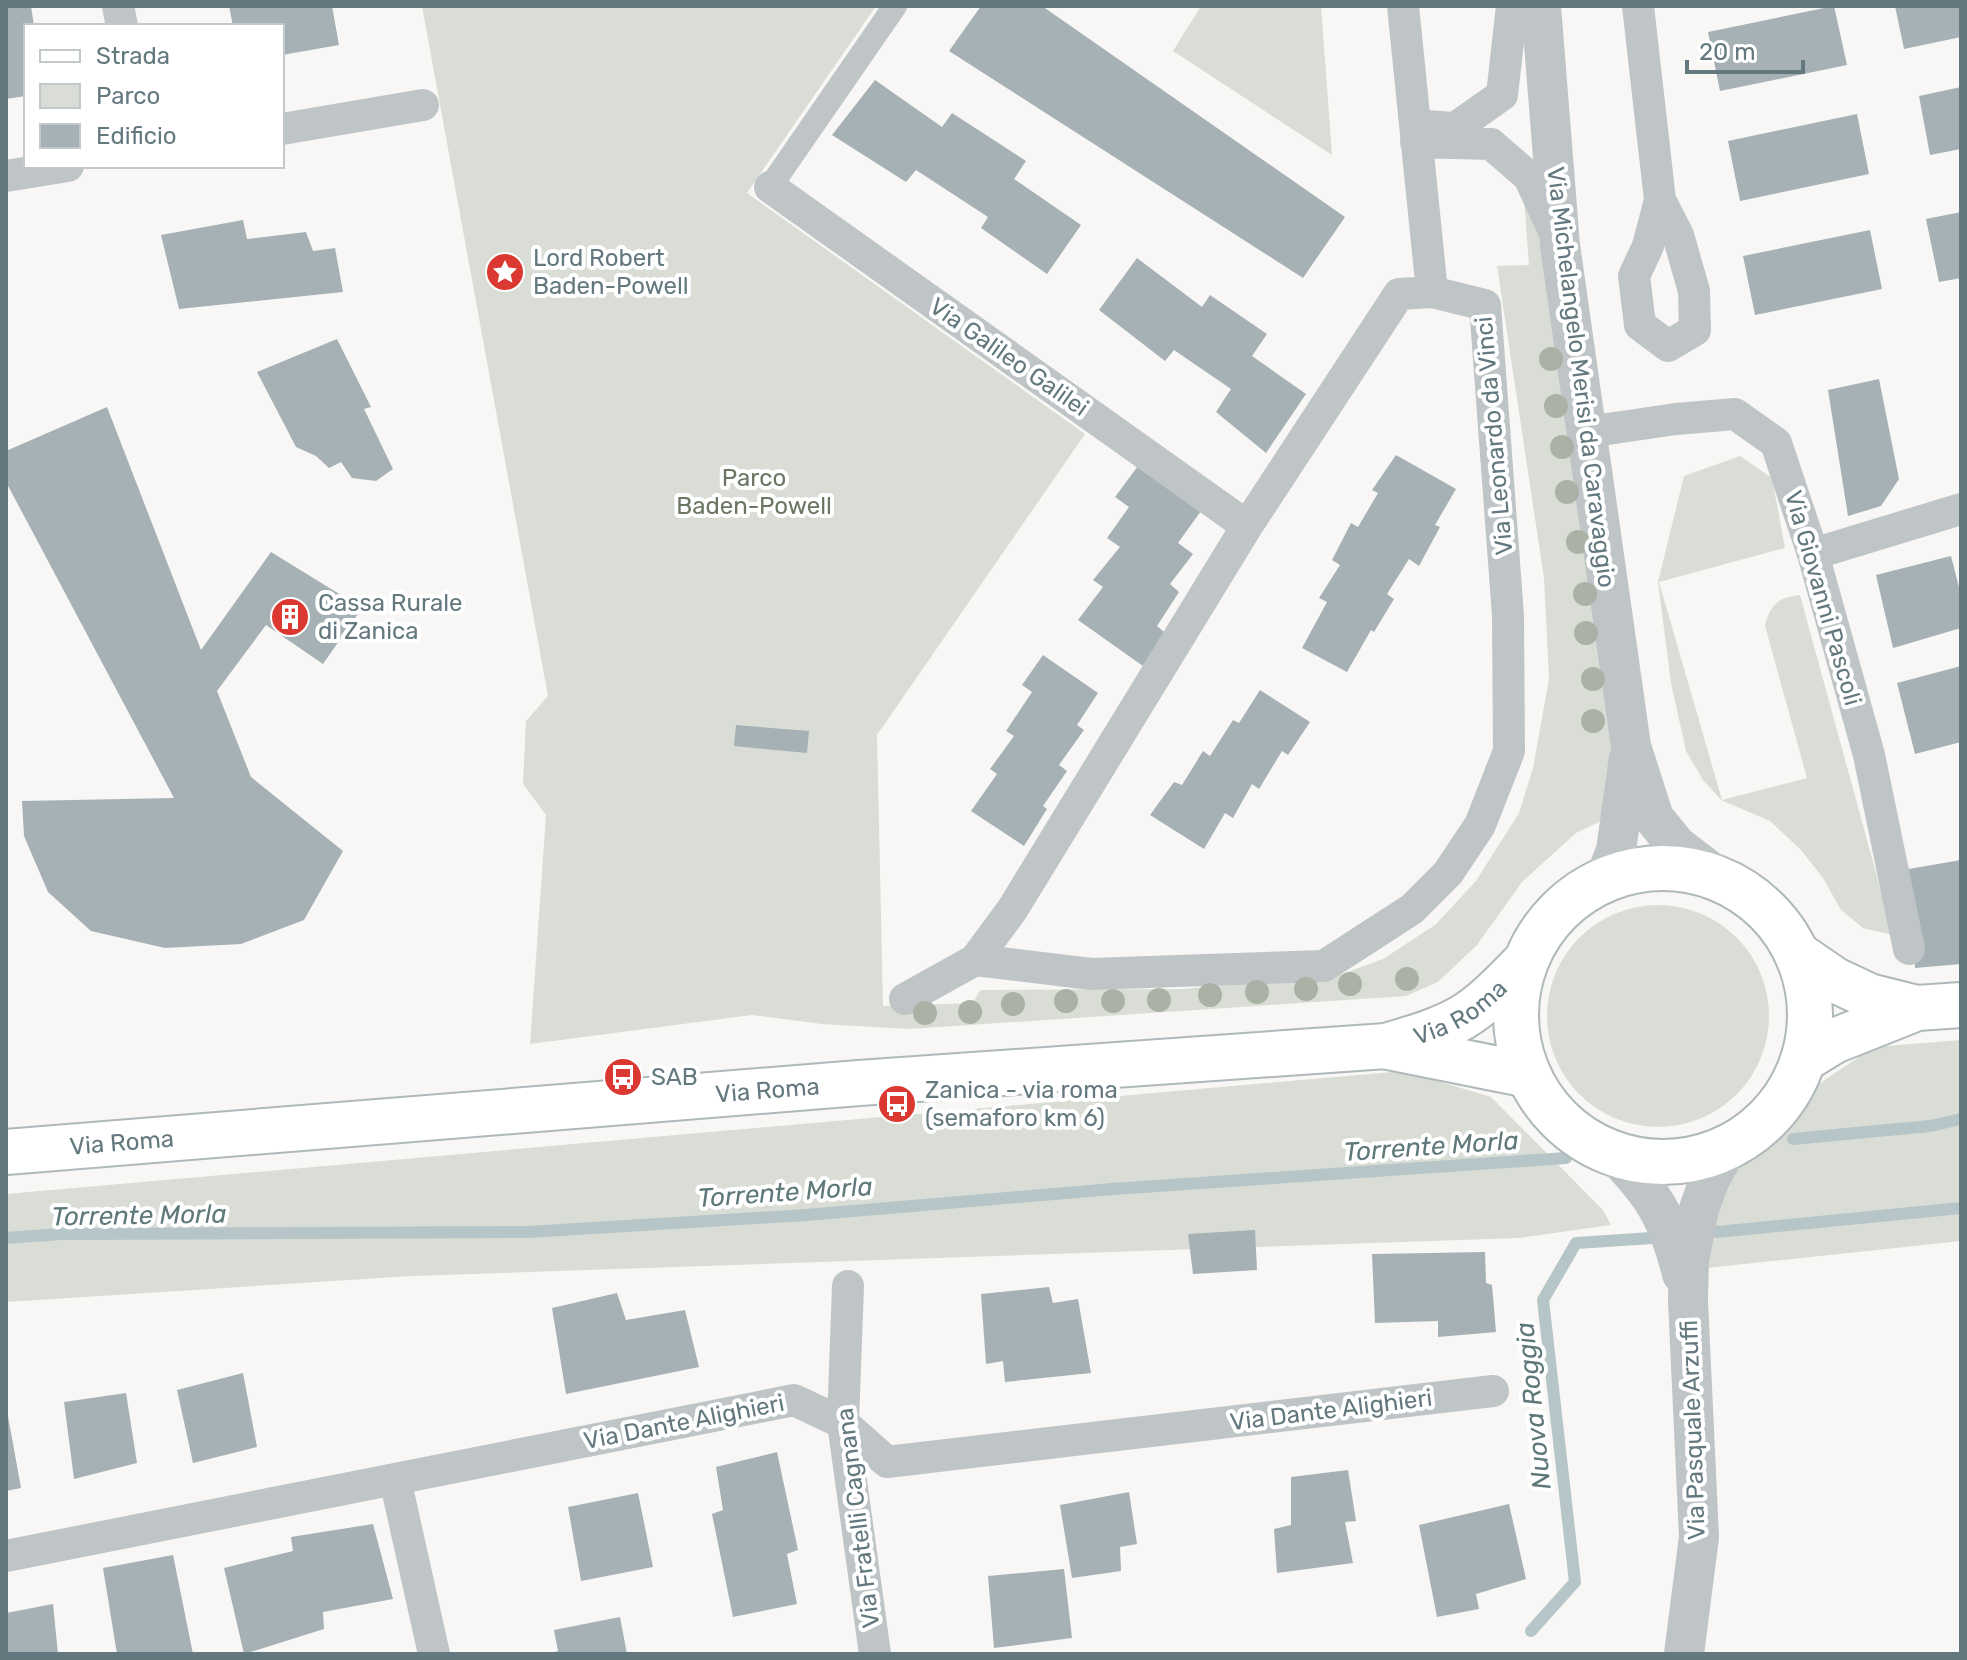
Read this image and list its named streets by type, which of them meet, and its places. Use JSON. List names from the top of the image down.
{
  "streets": {
    "main road": ["Via Roma"],
    "street": [
      "Via Galileo Galilei",
      "Via Michelangelo Merisi da Caravaggio",
      "Via Leonardo da Vinci",
      "Via Giovanni Pascoli",
      "Via Dante Alighieri",
      "Via Pasquale Arzuffi",
      "Via Fratelli Cagnana"
    ]
  },
  "crossings": [
    ["Via Galileo Galilei", "Via Leonardo da Vinci"],
    ["Via Michelangelo Merisi da Caravaggio", "Via Giovanni Pascoli"],
    ["Via Michelangelo Merisi da Caravaggio", "Via Roma"],
    ["Via Roma", "Via Pasquale Arzuffi"],
    ["Via Dante Alighieri", "Via Fratelli Cagnana"]
  ],
  "water": ["Torrente Morla", "Nuova Roggia"],
  "parks": ["Parco Baden-Powell"],
  "places": {
    "place": ["Lord Robert Baden-Powell"],
    "building": ["Cassa Rurale di Zanica"],
    "bus stop": ["SAB", "Zanica - via roma (semaforo km 6)"]
  },
  "legend": ["Strada", "Parco", "Edificio"],
  "scale_bar": "20 m"
}
